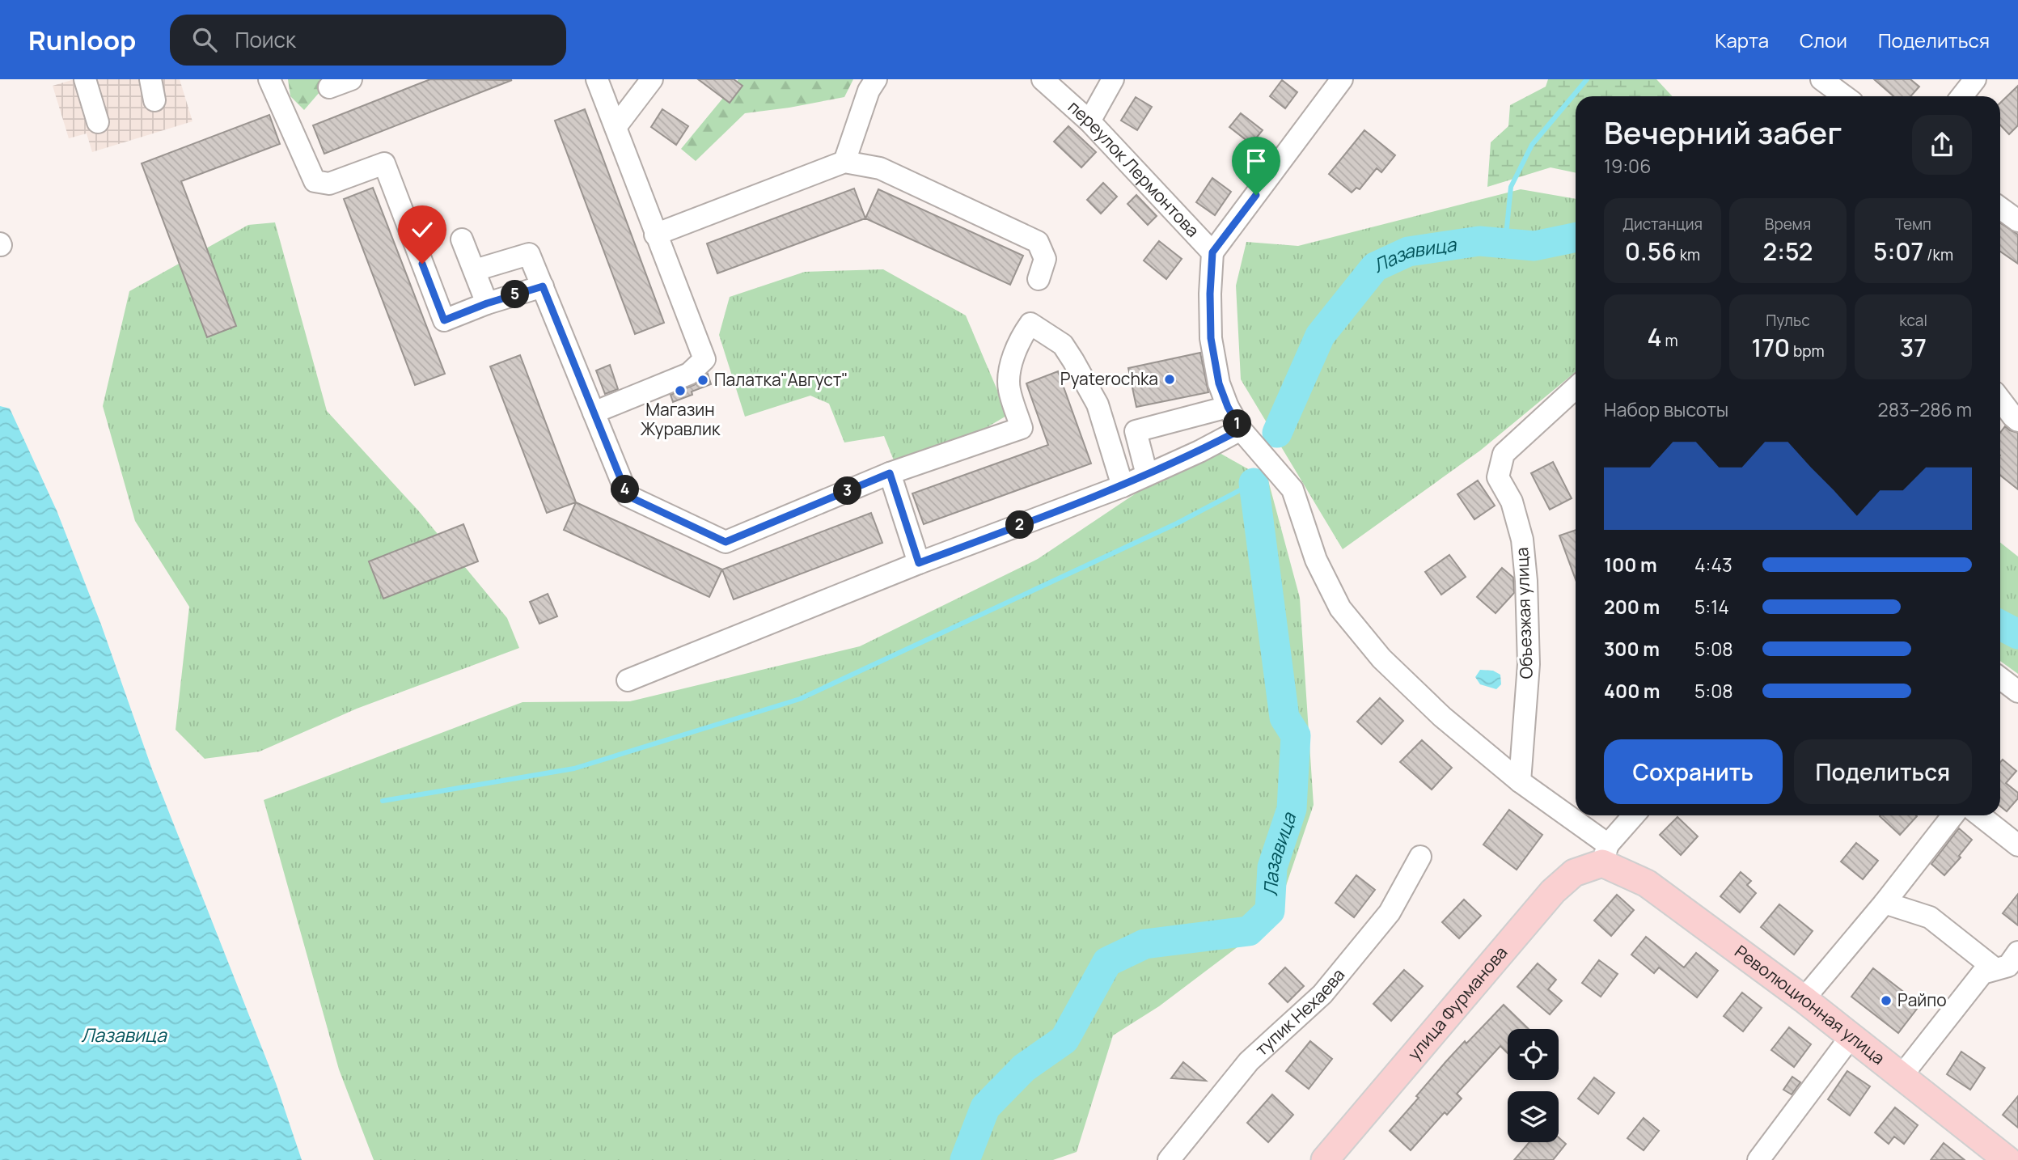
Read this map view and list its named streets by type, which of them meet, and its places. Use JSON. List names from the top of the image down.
{
  "streets": {
    "main road": ["улица Фурманова", "Революционная улица"],
    "street": ["переулок Лермонтова", "Объезжая улица", "тупик Нехаева"]
  },
  "crossings": [
    ["переулок Лермонтова", "Объезжая улица"],
    ["переулок Лермонтова", "улица Фурманова"],
    ["переулок Лермонтова", "Революционная улица"],
    ["улица Фурманова", "Революционная улица"]
  ],
  "water": ["Лазавица"],
  "places": [
    "Pyaterochka",
    "Палатка\"Август\"",
    "Магазин Журавлик",
    "Райпо"
  ],
  "page": {
    "header": "Runloop",
    "search": "Поиск",
    "nav": ["Карта", "Слои", "Поделиться"],
    "heading": ["Вечерний забег", "19:06"],
    "stats": [
      ["Дистанция", "0.56 km"],
      ["Время", "2:52"],
      ["Темп", "5:07 /km"],
      ["4 m"],
      ["Пульс", "170 bpm"],
      ["kcal", "37"]
    ],
    "pins": [
      "5",
      "1",
      "4",
      "3",
      "2"
    ],
    "chart": ["Набор высоты", "283–286 m"],
    "list": [
      {
        "name": "100 m",
        "note": "4:43"
      },
      {
        "name": "200 m",
        "note": "5:14"
      },
      {
        "name": "300 m",
        "note": "5:08"
      },
      {
        "name": "400 m",
        "note": "5:08"
      }
    ],
    "buttons": ["Сохранить", "Поделиться"]
  }
}
